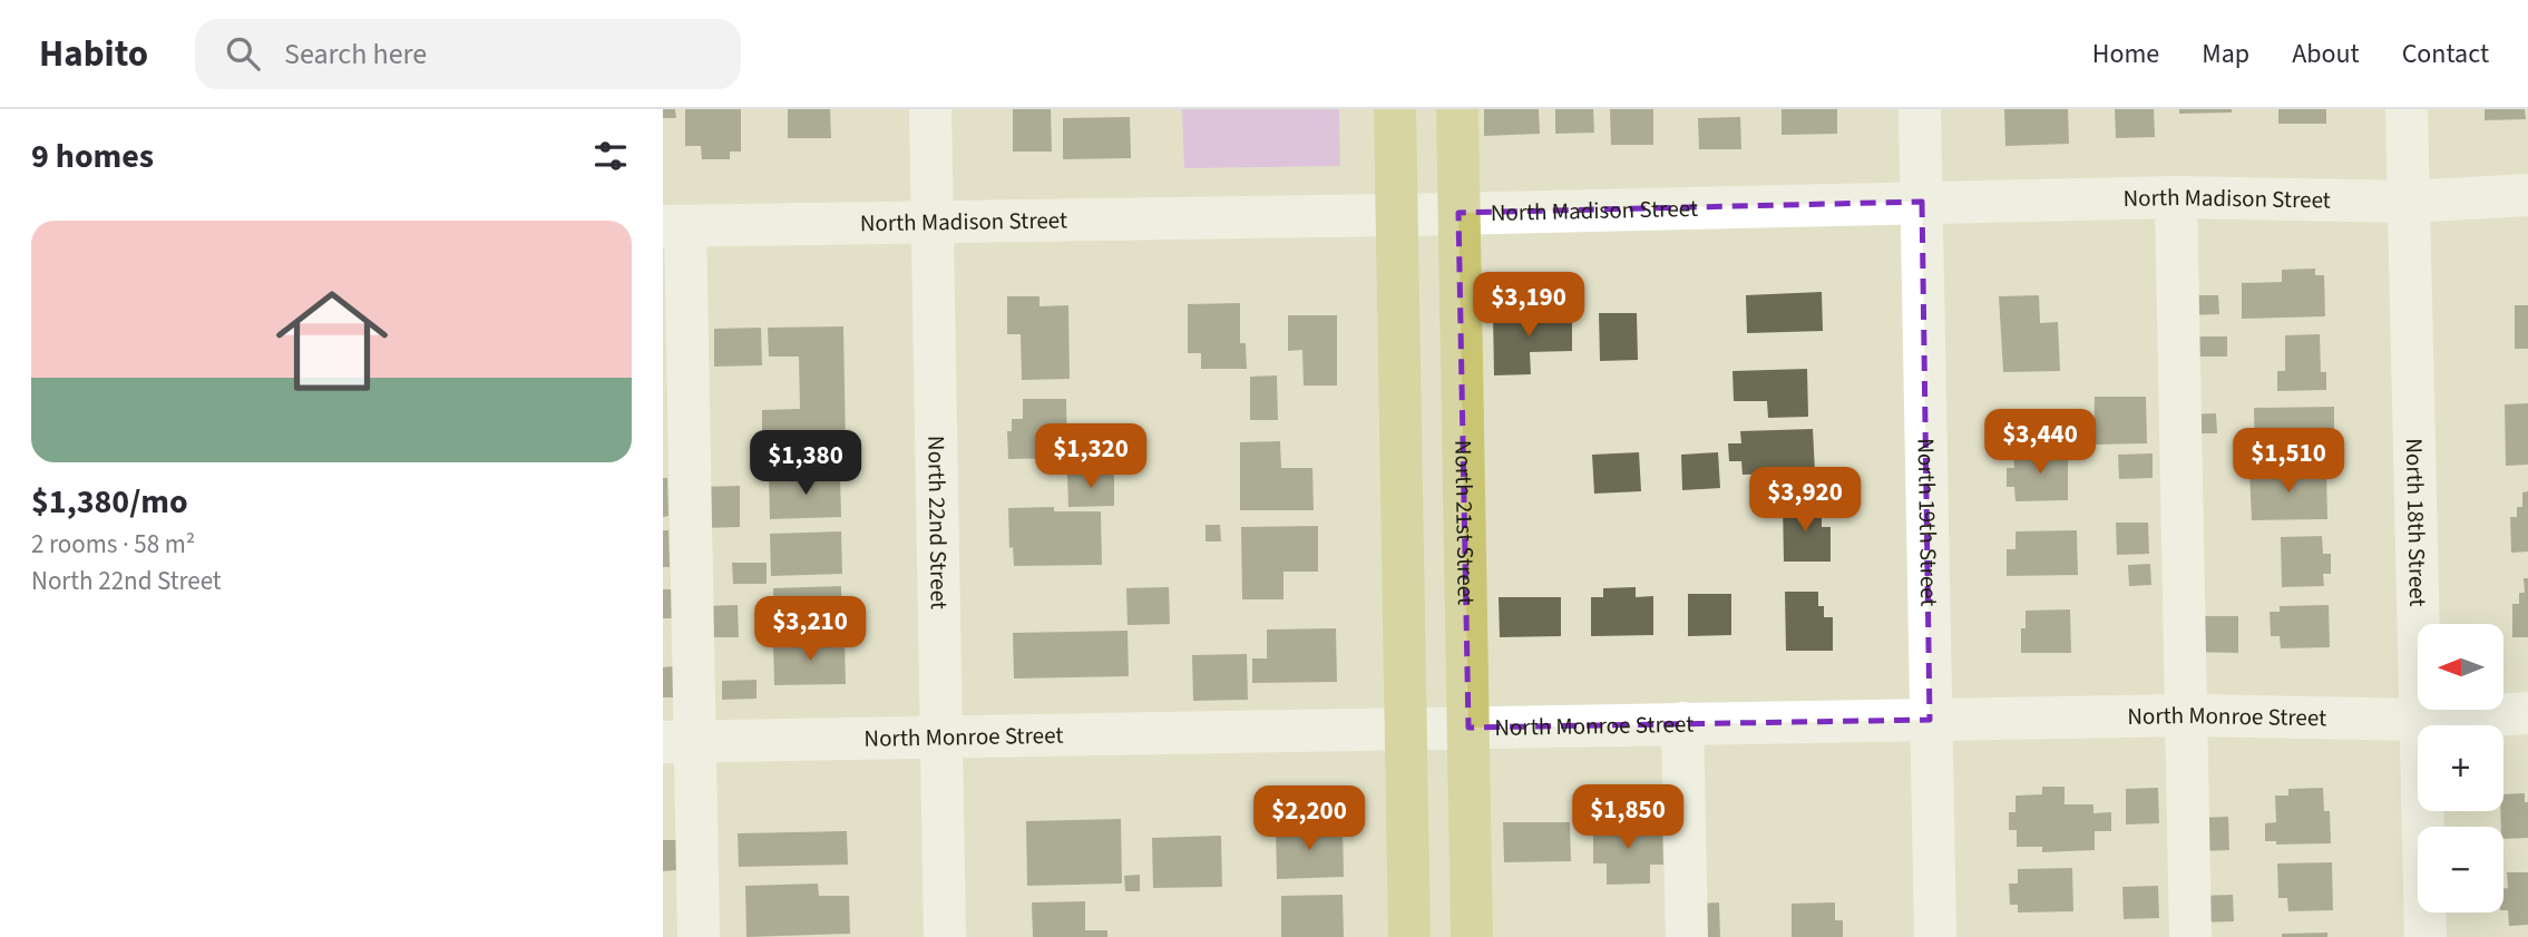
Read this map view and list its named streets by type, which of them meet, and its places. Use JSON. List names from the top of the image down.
{
  "streets": {
    "main road": ["North 21st Street"],
    "street": [
      "North Madison Street",
      "North 18th Street",
      "North 22nd Street",
      "North 19th Street",
      "North Monroe Street"
    ]
  },
  "crossings": [
    ["North Madison Street", "North 18th Street"],
    ["North Madison Street", "North 22nd Street"],
    ["North Madison Street", "North 21st Street"],
    ["North Madison Street", "North 19th Street"],
    ["North 18th Street", "North Monroe Street"],
    ["North 22nd Street", "North Monroe Street"],
    ["North 21st Street", "North Monroe Street"],
    ["North 19th Street", "North Monroe Street"]
  ],
  "north": "left",
  "page": {
    "header": "Habito",
    "search": "Search here",
    "nav": [
      "Home",
      "Map",
      "About",
      "Contact"
    ],
    "heading": "9 homes",
    "list": [
      {
        "name": "$1,380/mo",
        "note": "2 rooms · 58 m² · North 22nd Street"
      }
    ],
    "price": [
      "$3,190",
      "$3,440",
      "$1,320",
      "$1,510",
      "$1,380",
      "$3,920",
      "$3,210",
      "$1,850",
      "$2,200"
    ],
    "map_buttons": ["+", "−"]
  }
}
